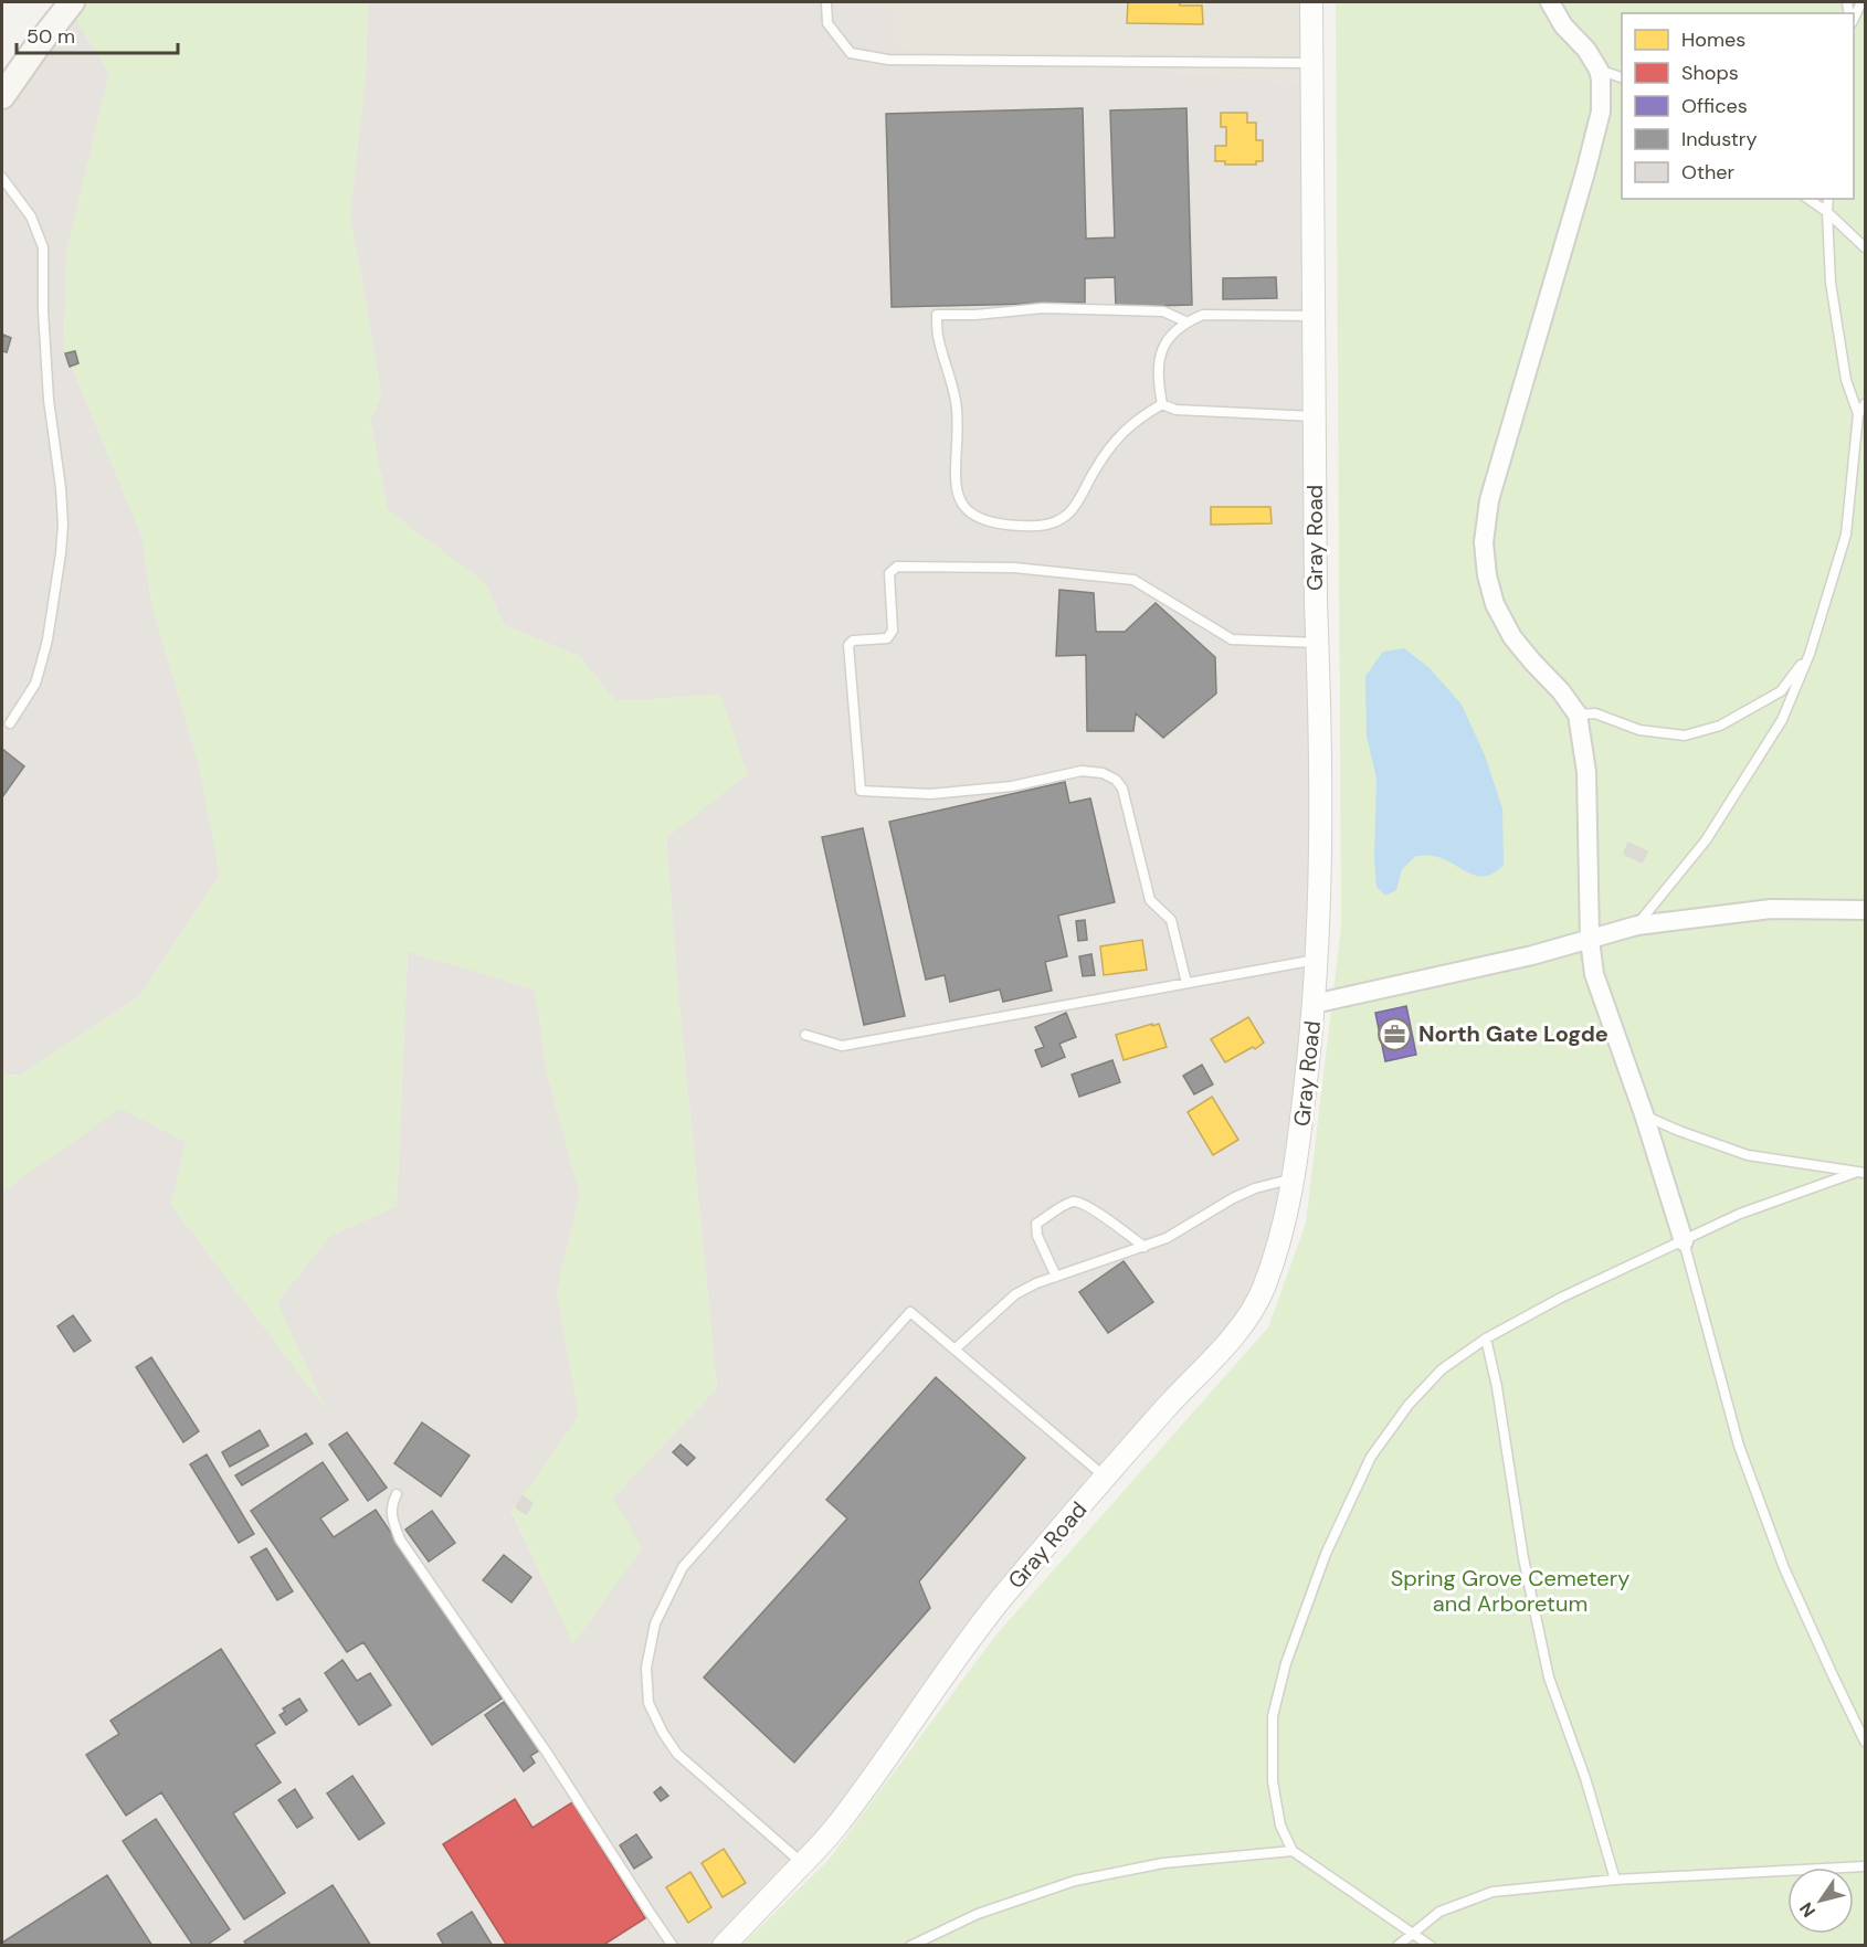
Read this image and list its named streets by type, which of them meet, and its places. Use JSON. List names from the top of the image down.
{
  "streets": {
    "street": ["Gray Road"]
  },
  "parks": ["Spring Grove Cemetery and Arboretum"],
  "places": {
    "office": ["North Gate Logde"]
  },
  "legend": [
    "Homes",
    "Shops",
    "Offices",
    "Industry",
    "Other"
  ],
  "scale_bar": "50 m",
  "north": "bottom left"
}
